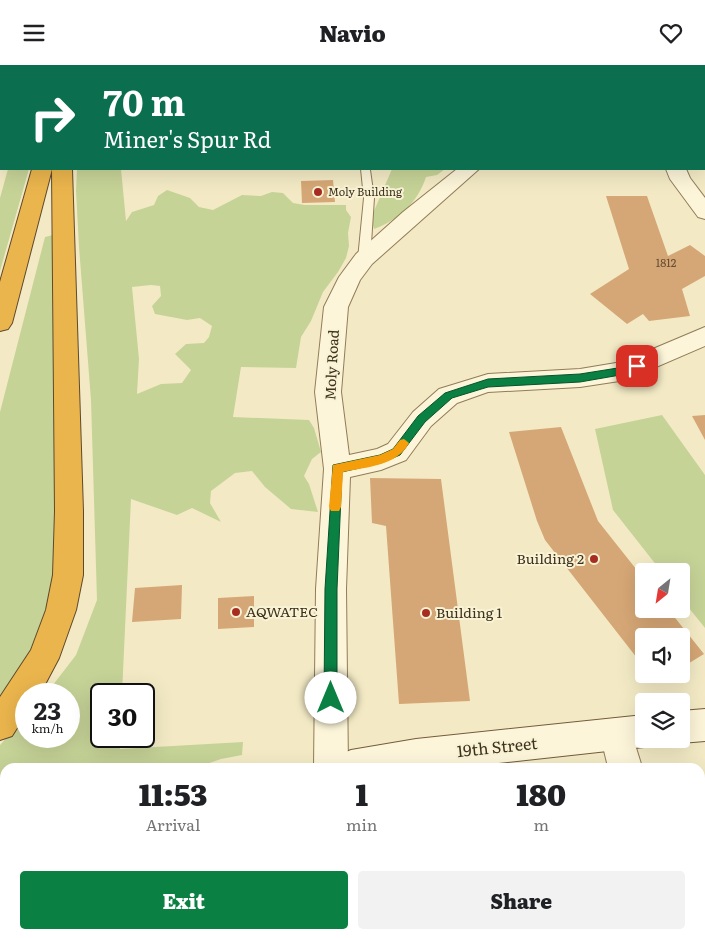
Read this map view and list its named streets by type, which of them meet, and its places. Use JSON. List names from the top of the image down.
{
  "streets": {
    "street": ["Moly Road", "19th Street"]
  },
  "places": [
    "Moly Building",
    "Building 2",
    "AQWATEC",
    "Building 1"
  ],
  "house_numbers": ["1812"],
  "north": "bottom left",
  "page": {
    "header": "Navio",
    "turn": ["70 m", "Miner's Spur Rd"],
    "speed": "23 km/h",
    "limit": "30",
    "eta": [
      "11:53",
      "Arrival",
      "1",
      "min",
      "180",
      "m"
    ],
    "buttons": ["Exit", "Share"]
  }
}
